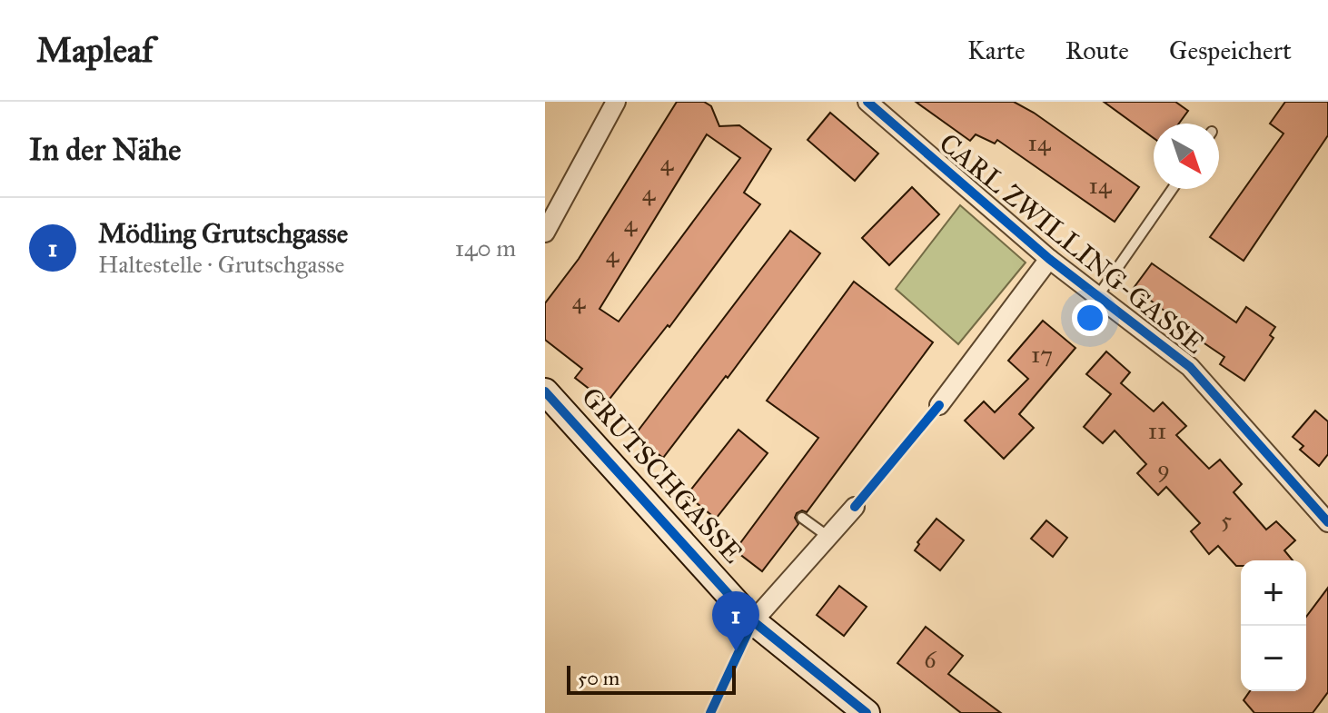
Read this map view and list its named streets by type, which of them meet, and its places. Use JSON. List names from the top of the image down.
{
  "streets": {
    "main road": ["GRUTSCHGASSE"],
    "street": ["CARL ZWILLING-GASSE"]
  },
  "house_numbers": [
    "14",
    "4",
    "14",
    "4",
    "4",
    "4",
    "4",
    "17",
    "11",
    "9",
    "5",
    "6"
  ],
  "scale_bar": "50 m",
  "north": "bottom right",
  "page": {
    "header": "Mapleaf",
    "nav": ["Karte", "Route", "Gespeichert"],
    "heading": "In der Nähe",
    "list": [
      {
        "mark": "1",
        "name": "Mödling Grutschgasse",
        "note": "Haltestelle · Grutschgasse",
        "value": "140 m"
      }
    ],
    "map_buttons": ["+", "−"],
    "pins": "1",
    "scale": "50 m"
  }
}
